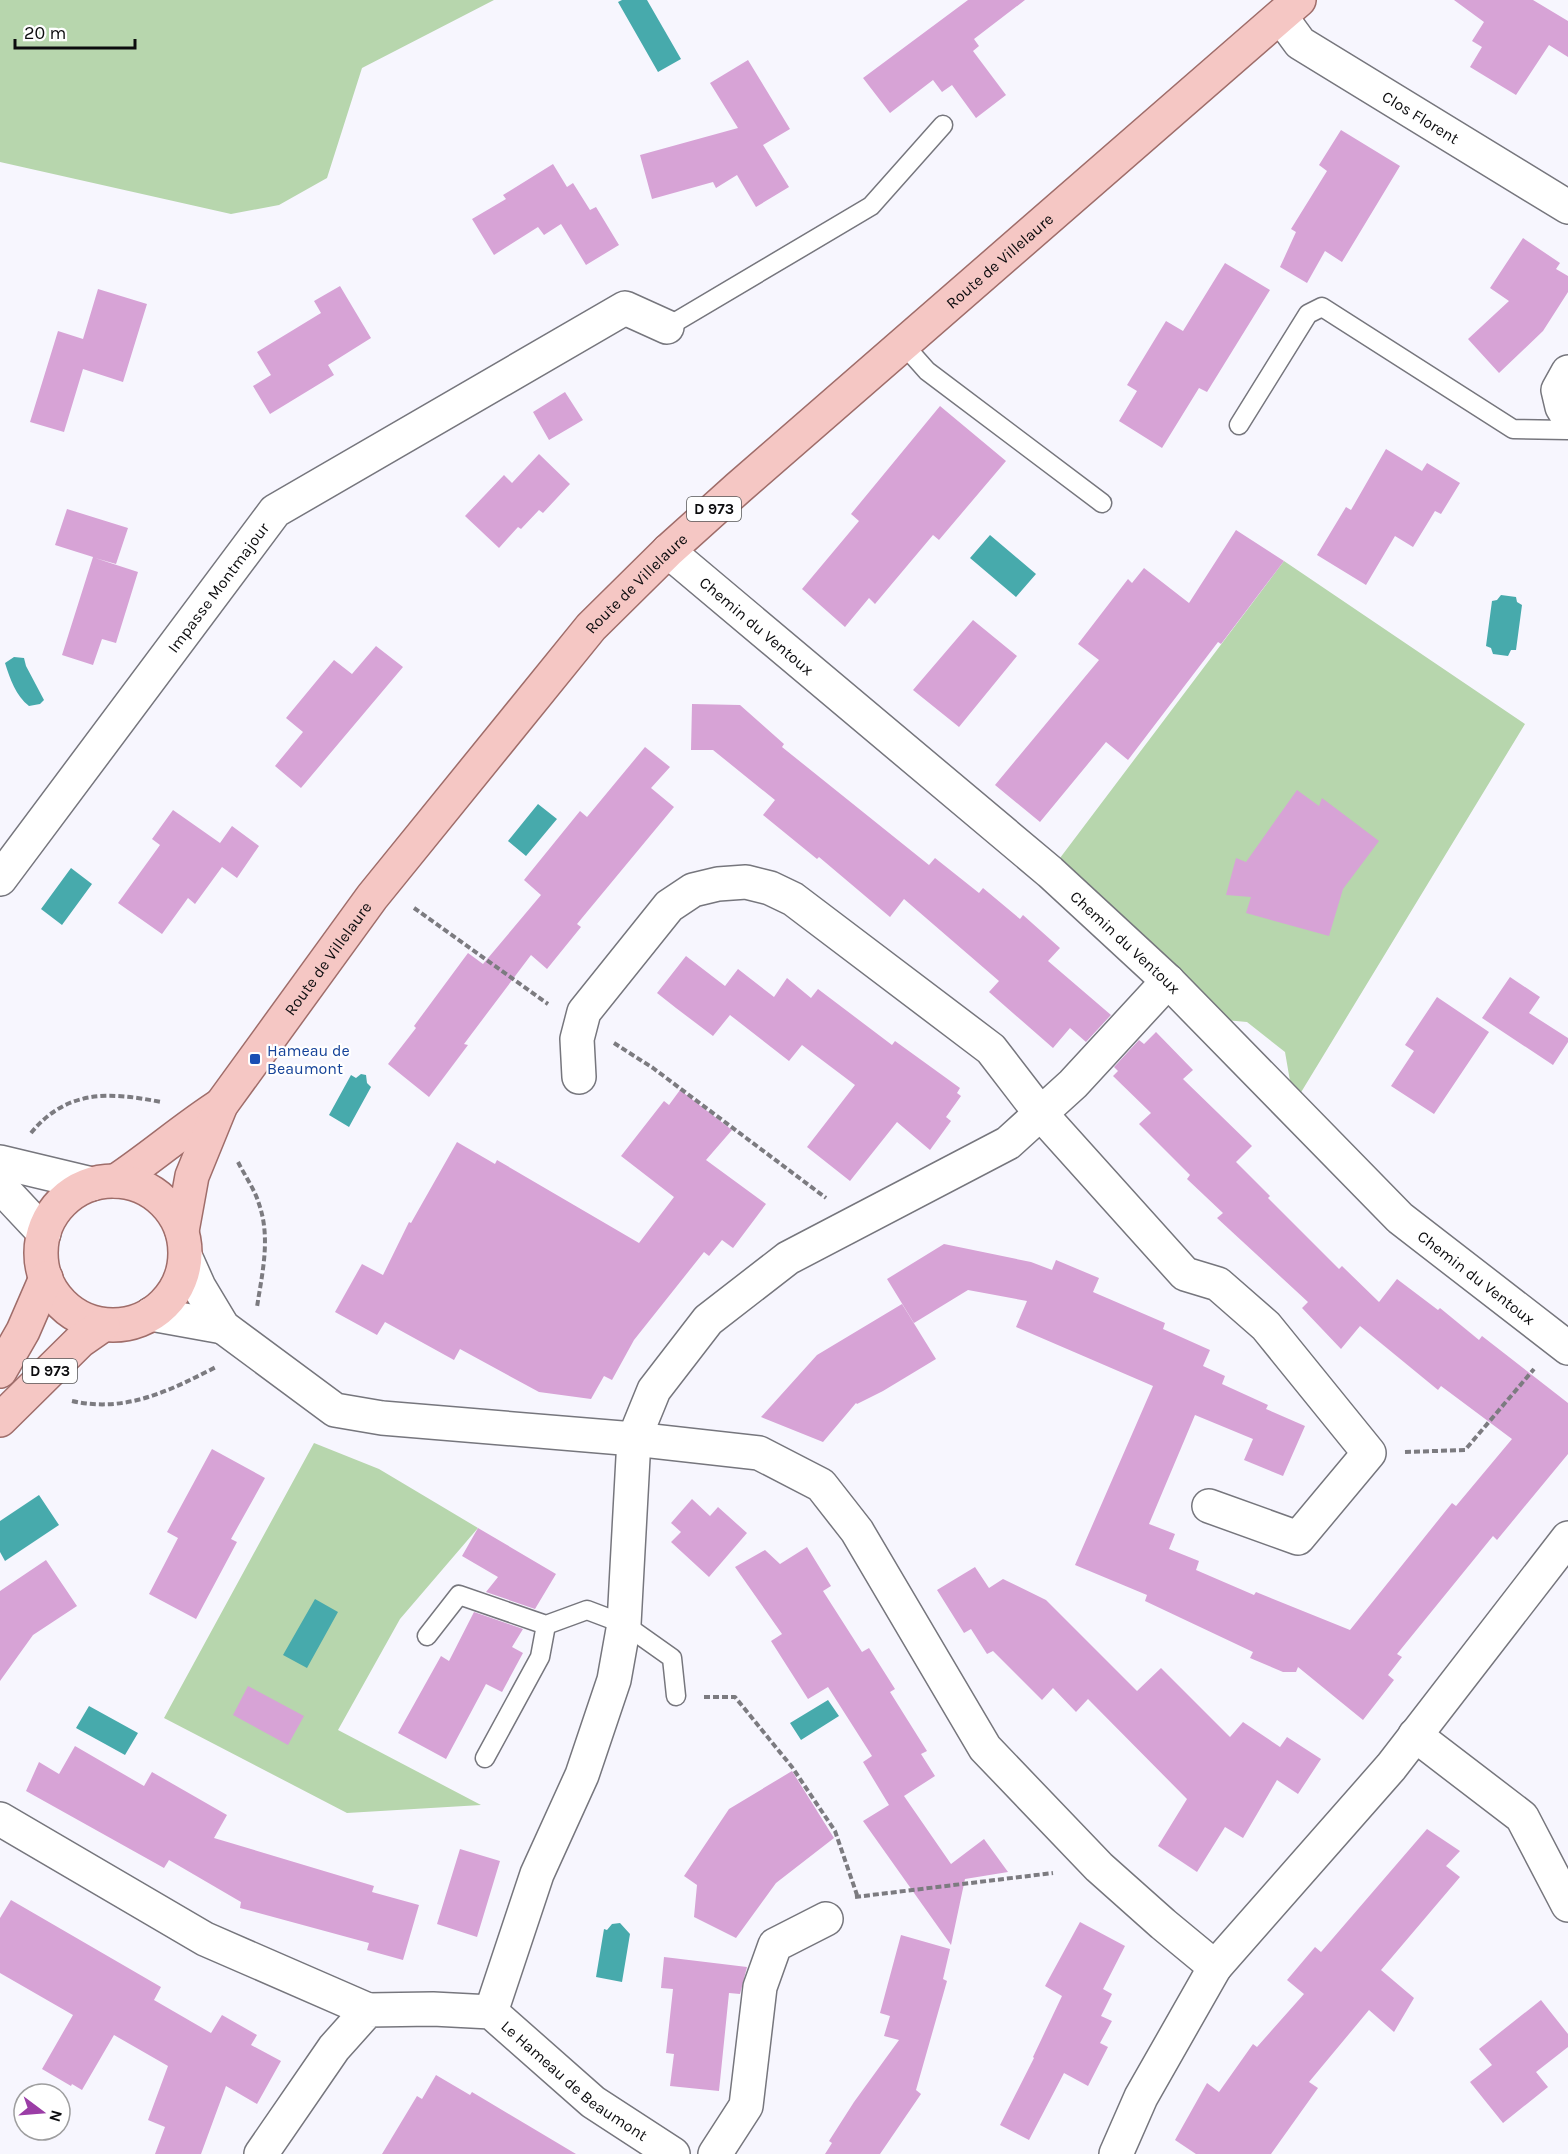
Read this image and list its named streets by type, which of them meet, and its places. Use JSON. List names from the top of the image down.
{
  "streets": {
    "main road": ["Route de Villelaure", "D 973"],
    "street": [
      "Clos Florent",
      "Impasse Montmajour",
      "Chemin du Ventoux",
      "Le Hameau de Beaumont"
    ]
  },
  "crossings": [
    ["Clos Florent", "Route de Villelaure"],
    ["Route de Villelaure", "D 973"],
    ["Route de Villelaure", "Chemin du Ventoux"]
  ],
  "places": {
    "transit": ["Hameau de Beaumont"]
  },
  "scale_bar": "20 m",
  "north": "right"
}
